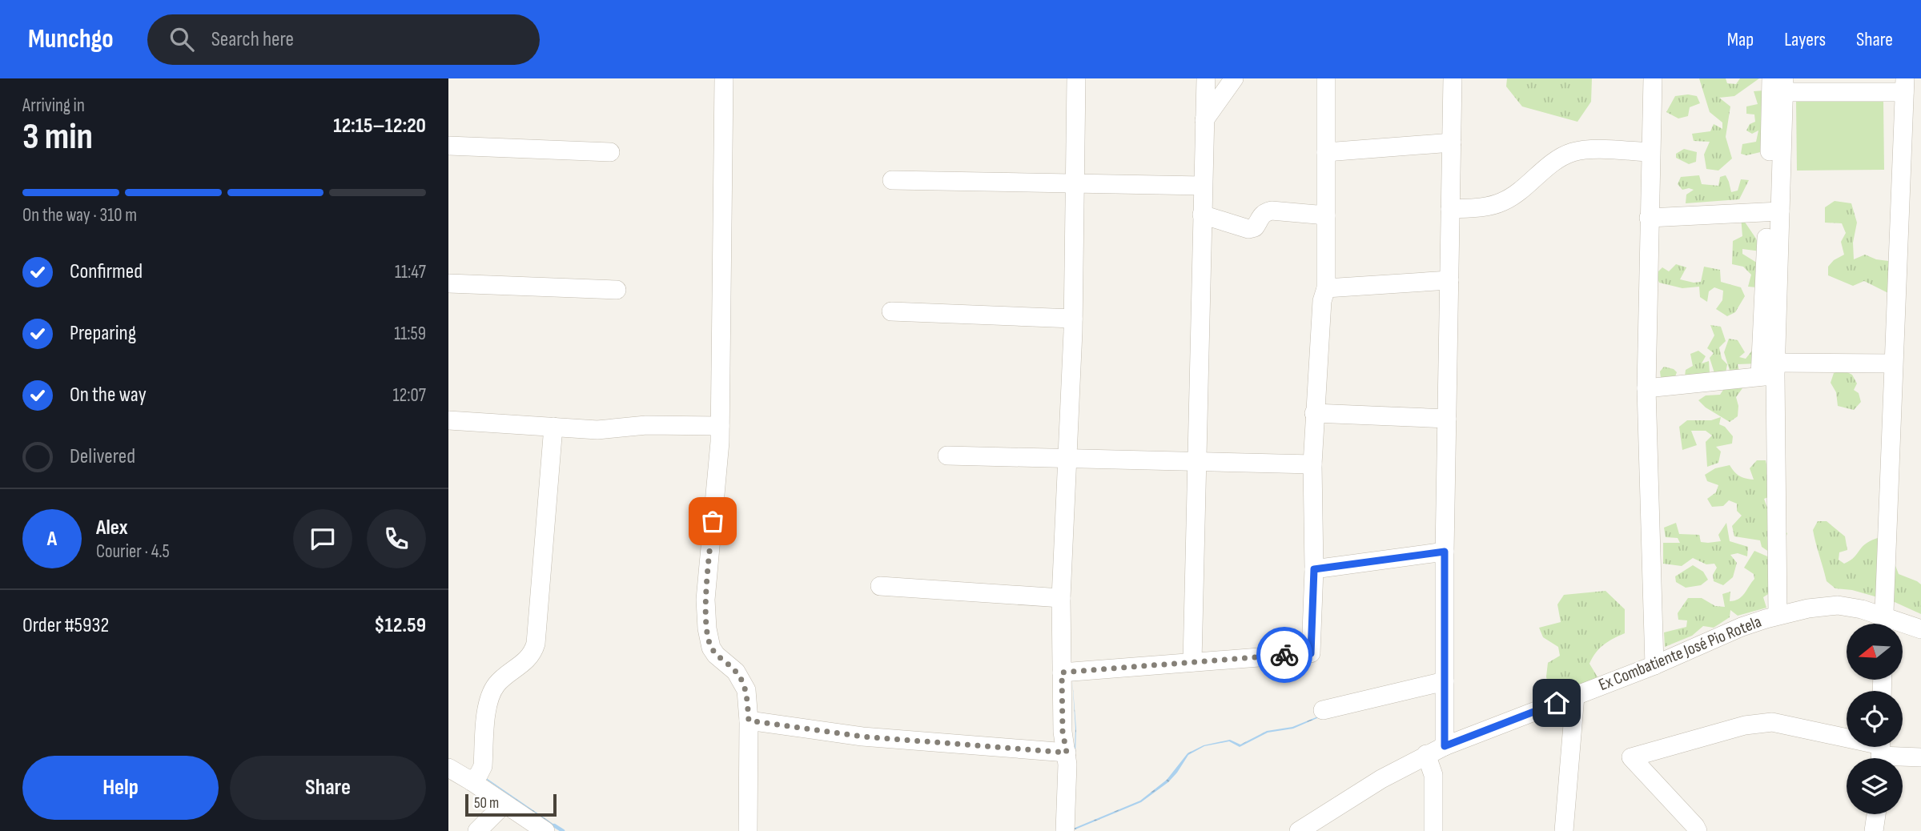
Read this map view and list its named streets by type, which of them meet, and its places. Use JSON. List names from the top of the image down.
{
  "streets": {
    "street": ["Ex Combatiente José Pio Rotela"]
  },
  "scale_bar": "50 m",
  "north": "left",
  "page": {
    "header": "Munchgo",
    "search": "Search here",
    "nav": ["Map", "Layers", "Share"],
    "heading": ["3 min", "Arriving in", "12:15–12:20"],
    "panel": [
      "Alex",
      "Courier · 4.5",
      "Order #5932",
      "$12.59"
    ],
    "bar": "On the way · 310 m",
    "list": [
      ["Confirmed", "11:47"],
      ["Preparing", "11:59"],
      ["On the way", "12:07"],
      "Delivered"
    ],
    "round": "A",
    "buttons": ["Help", "Share"],
    "scale": "50 m"
  }
}
